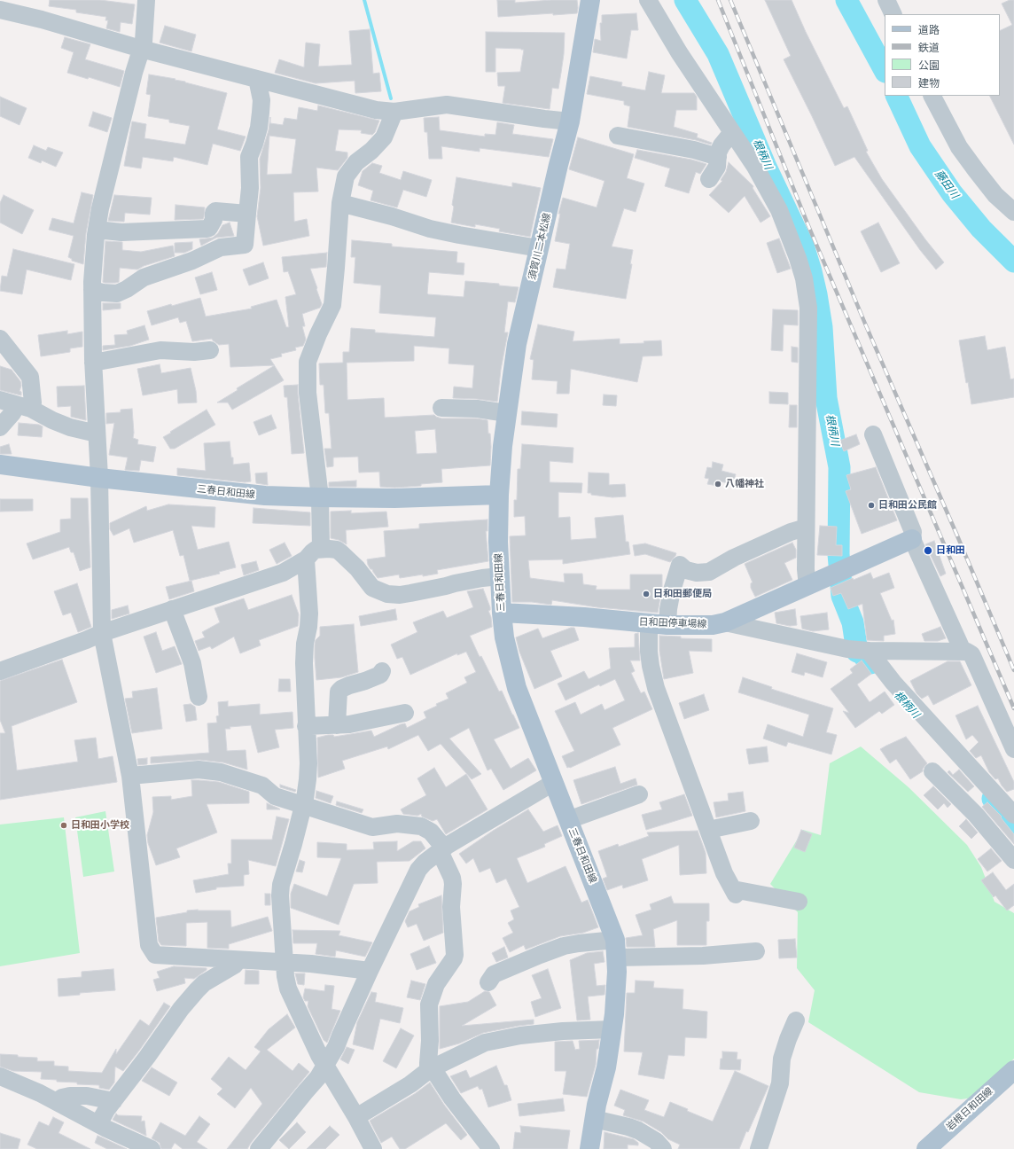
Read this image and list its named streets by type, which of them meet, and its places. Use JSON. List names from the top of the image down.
{
  "streets": {
    "main road": [
      "須賀川二本松線",
      "三春日和田線",
      "日和田停車場線",
      "岩根日和田線"
    ]
  },
  "crossings": [
    ["須賀川二本松線", "三春日和田線"],
    ["三春日和田線", "日和田停車場線"]
  ],
  "water": ["根柄川", "藤田川"],
  "places": [
    "八幡神社",
    "日和田公民館",
    "日和田",
    "日和田郵便局",
    "日和田小学校"
  ],
  "legend": [
    "道路",
    "鉄道",
    "公園",
    "建物"
  ]
}
